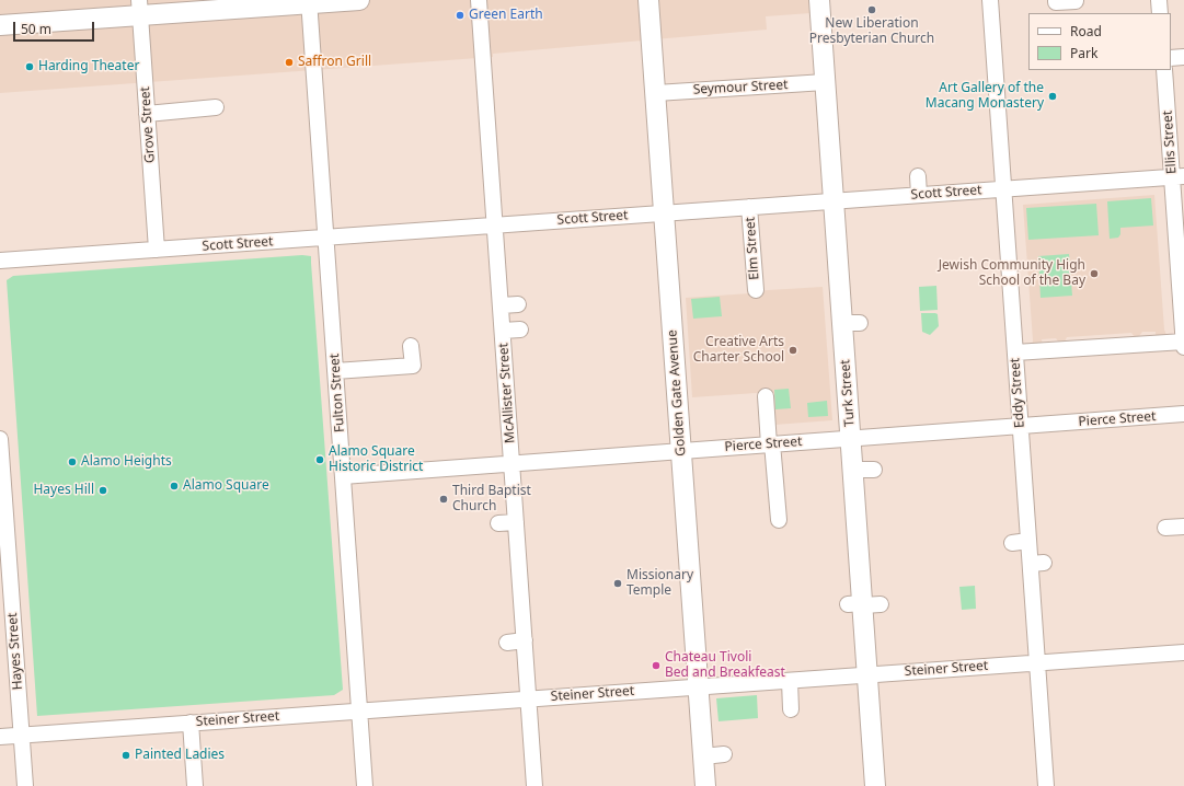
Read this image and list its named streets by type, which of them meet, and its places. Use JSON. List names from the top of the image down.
{
  "streets": {
    "main road": ["Golden Gate Avenue", "Turk Street"],
    "street": [
      "Seymour Street",
      "Grove Street",
      "Ellis Street",
      "Scott Street",
      "Elm Street",
      "Fulton Street",
      "McAllister Street",
      "Eddy Street",
      "Pierce Street",
      "Hayes Street",
      "Steiner Street"
    ]
  },
  "crossings": [
    ["Seymour Street", "Golden Gate Avenue"],
    ["Seymour Street", "Turk Street"],
    ["Grove Street", "Scott Street"],
    ["Ellis Street", "Scott Street"],
    ["Scott Street", "Elm Street"],
    ["Scott Street", "Fulton Street"],
    ["Scott Street", "McAllister Street"],
    ["Scott Street", "Golden Gate Avenue"],
    ["Scott Street", "Turk Street"],
    ["Scott Street", "Eddy Street"],
    ["Fulton Street", "Pierce Street"],
    ["Fulton Street", "Steiner Street"],
    ["McAllister Street", "Pierce Street"],
    ["McAllister Street", "Steiner Street"],
    ["Golden Gate Avenue", "Pierce Street"],
    ["Golden Gate Avenue", "Steiner Street"],
    ["Turk Street", "Pierce Street"],
    ["Turk Street", "Steiner Street"],
    ["Eddy Street", "Pierce Street"],
    ["Eddy Street", "Steiner Street"],
    ["Hayes Street", "Steiner Street"]
  ],
  "places": [
    "New Liberation Presbyterian Church",
    "Green Earth",
    "Saffron Grill",
    "Harding Theater",
    "Art Gallery of the Macang Monastery",
    "Jewish Community High School of the Bay",
    "Creative Arts Charter School",
    "Alamo Square Historic District",
    "Alamo Heights",
    "Alamo Square",
    "Hayes Hill",
    "Third Baptist Church",
    "Missionary Temple",
    "Chateau Tivoli Bed and Breakfeast",
    "Painted Ladies"
  ],
  "legend": ["Road", "Park"],
  "scale_bar": "50 m"
}
